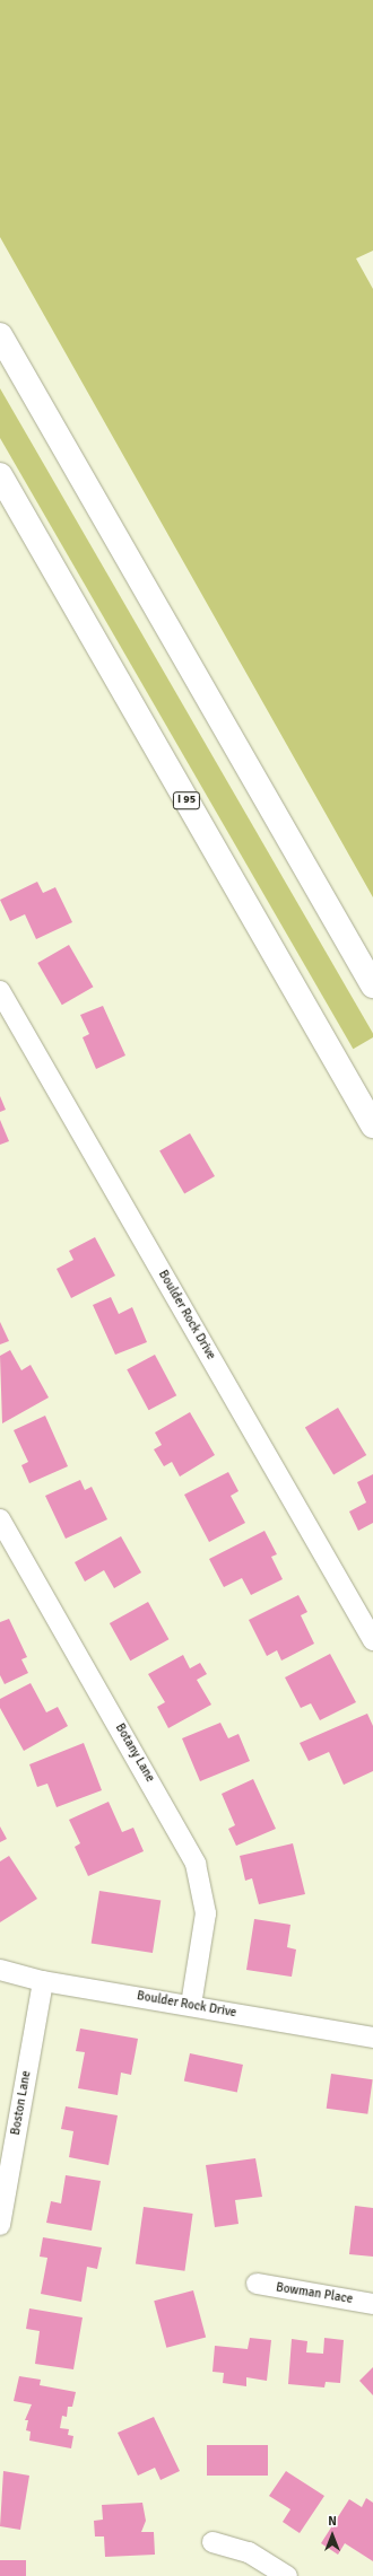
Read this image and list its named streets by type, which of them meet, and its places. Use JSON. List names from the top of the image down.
{
  "streets": {
    "highway": ["I 95"],
    "street": [
      "Boulder Rock Drive",
      "Botany Lane",
      "Boston Lane",
      "Bowman Place"
    ]
  },
  "crossings": [
    ["Boulder Rock Drive", "Botany Lane"],
    ["Boulder Rock Drive", "Boston Lane"]
  ],
  "north": "top"
}
